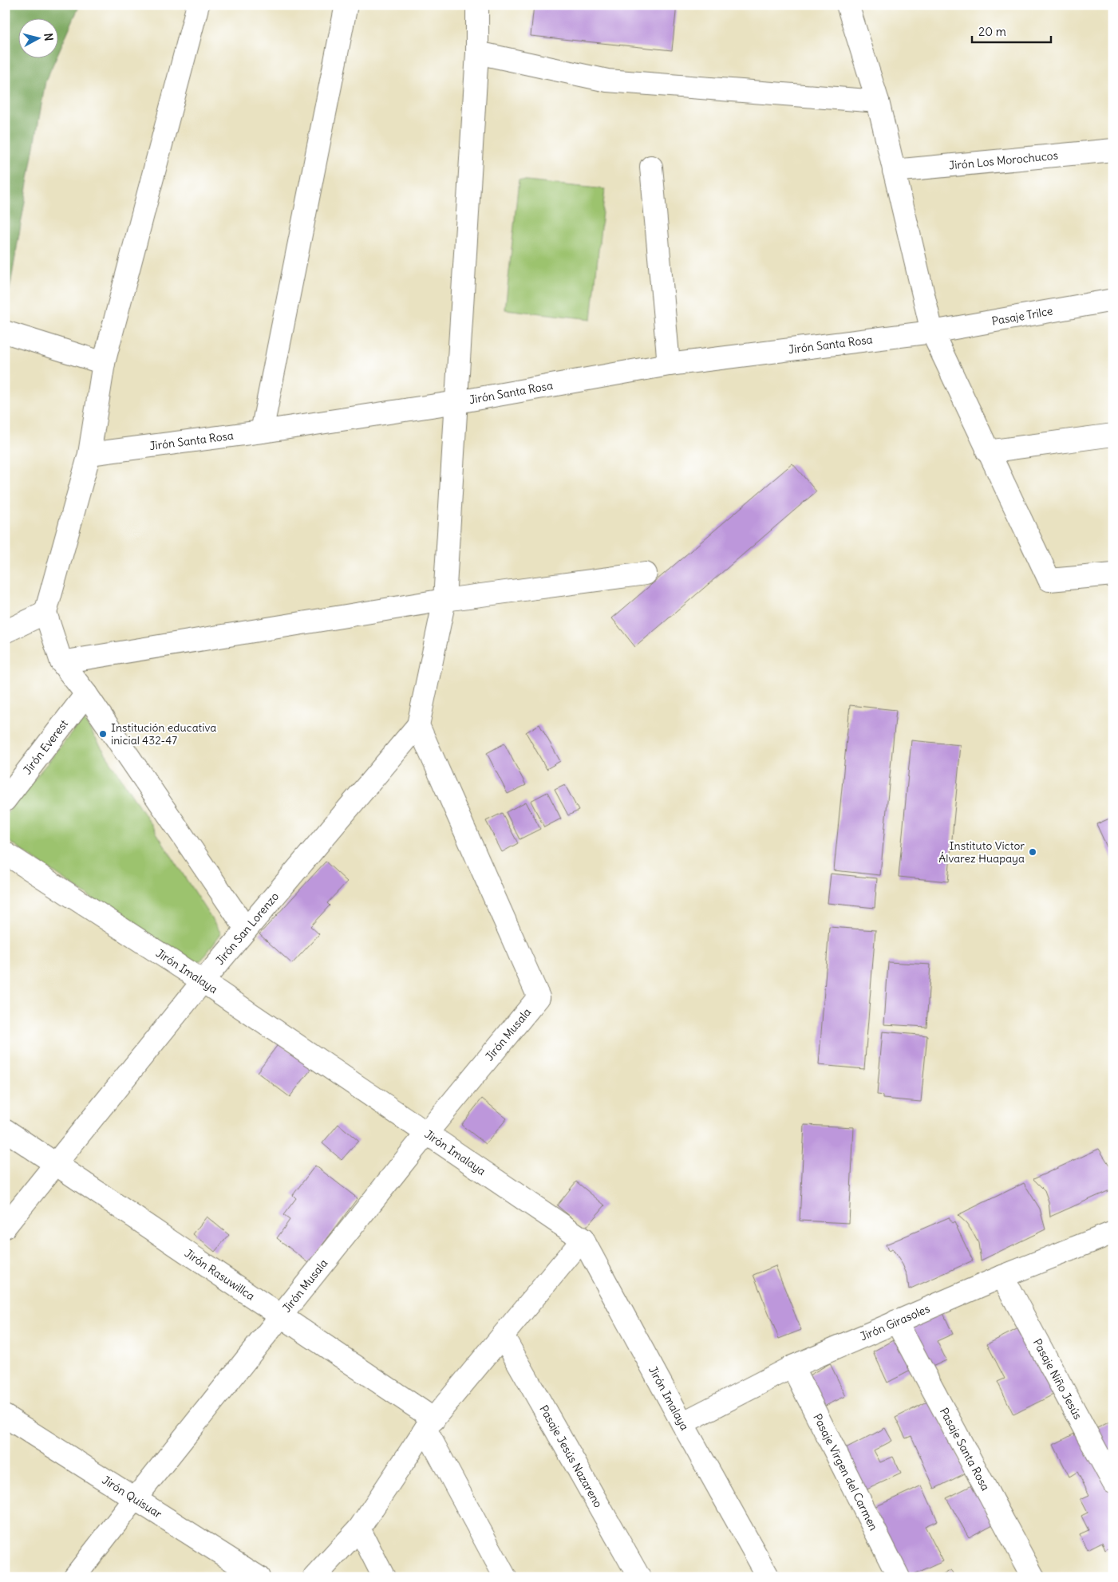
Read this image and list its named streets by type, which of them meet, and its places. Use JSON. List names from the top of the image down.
{
  "streets": {
    "street": [
      "Jirón Los Morochucos",
      "Pasaje Trilce",
      "Jirón Santa Rosa",
      "Jirón Everest",
      "Jirón San Lorenzo",
      "Jirón Imalaya",
      "Jirón Musala",
      "Jirón Rasuwillca",
      "Jirón Girasoles",
      "Pasaje Niño Jesús",
      "Pasaje Santa Rosa",
      "Pasaje Jesús Nazareno",
      "Pasaje Virgen del Carmen",
      "Jirón Quisuar"
    ]
  },
  "crossings": [
    ["Pasaje Trilce", "Jirón Santa Rosa"],
    ["Jirón San Lorenzo", "Jirón Imalaya"],
    ["Jirón San Lorenzo", "Jirón Musala"],
    ["Jirón San Lorenzo", "Jirón Rasuwillca"],
    ["Jirón Imalaya", "Jirón Musala"],
    ["Jirón Imalaya", "Jirón Girasoles"],
    ["Jirón Musala", "Jirón Rasuwillca"],
    ["Jirón Musala", "Jirón Quisuar"],
    ["Jirón Girasoles", "Pasaje Niño Jesús"],
    ["Jirón Girasoles", "Pasaje Santa Rosa"],
    ["Jirón Girasoles", "Pasaje Virgen del Carmen"]
  ],
  "places": ["Institución educativa inicial 432-47", "Instituto Víctor Álvarez Huapaya"],
  "scale_bar": "20 m",
  "north": "right"
}
